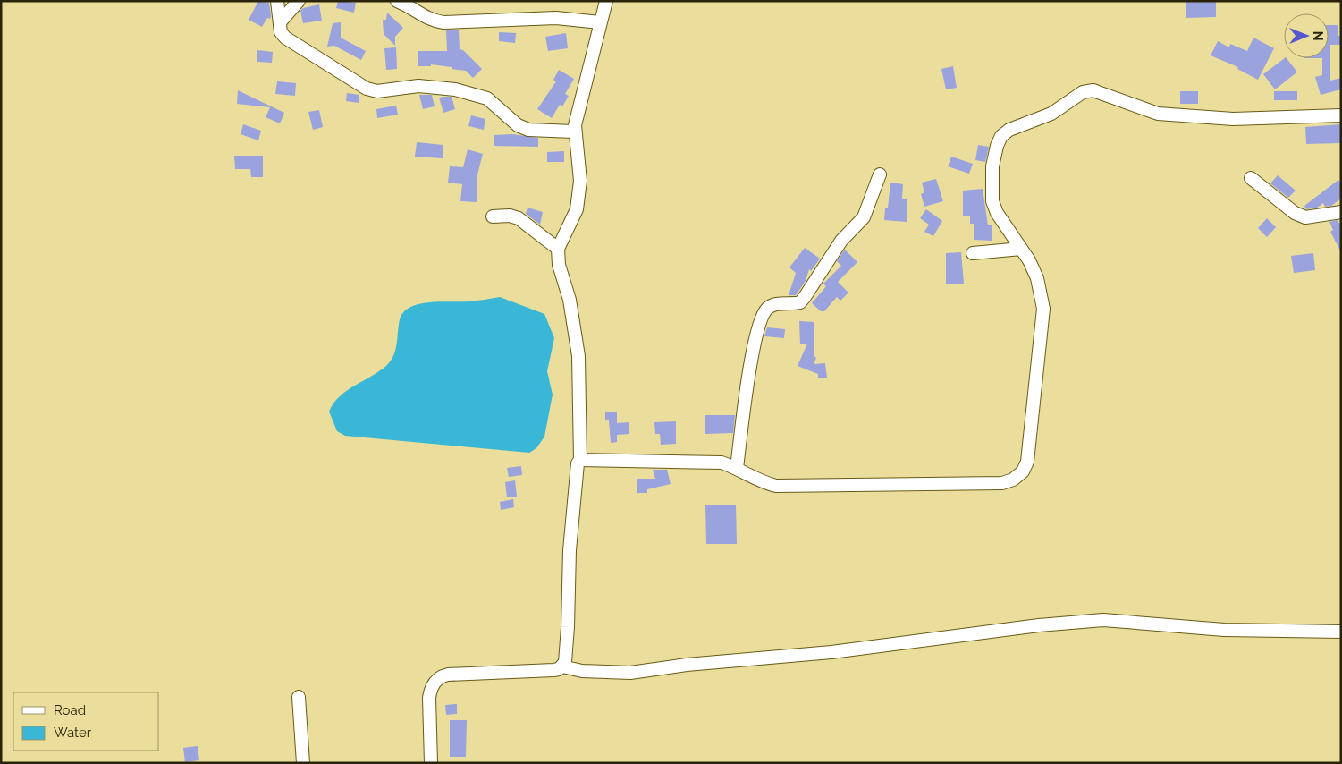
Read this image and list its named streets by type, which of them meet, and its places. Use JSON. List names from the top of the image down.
{
  "legend": ["Road", "Water"],
  "north": "right"
}
